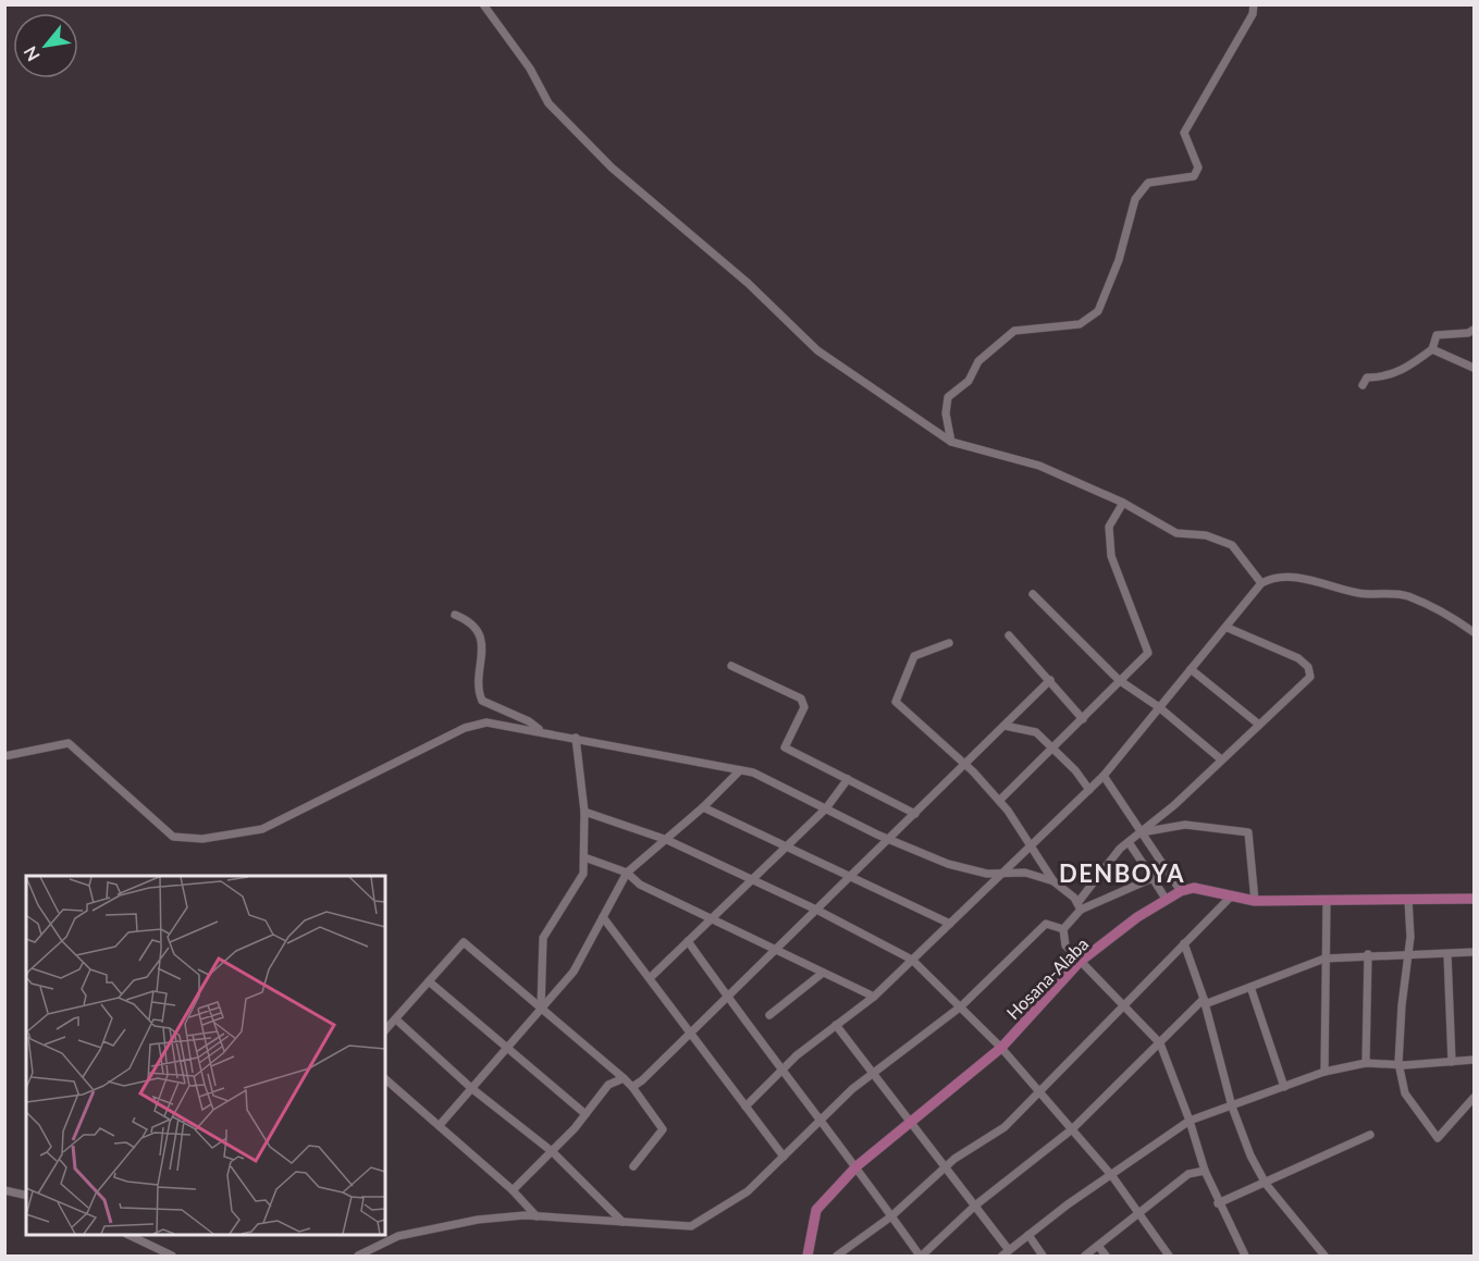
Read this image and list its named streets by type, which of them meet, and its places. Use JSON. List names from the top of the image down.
{
  "streets": {
    "main road": ["Hosana-Alaba"]
  },
  "districts": ["DENBOYA"],
  "north": "bottom left"
}
